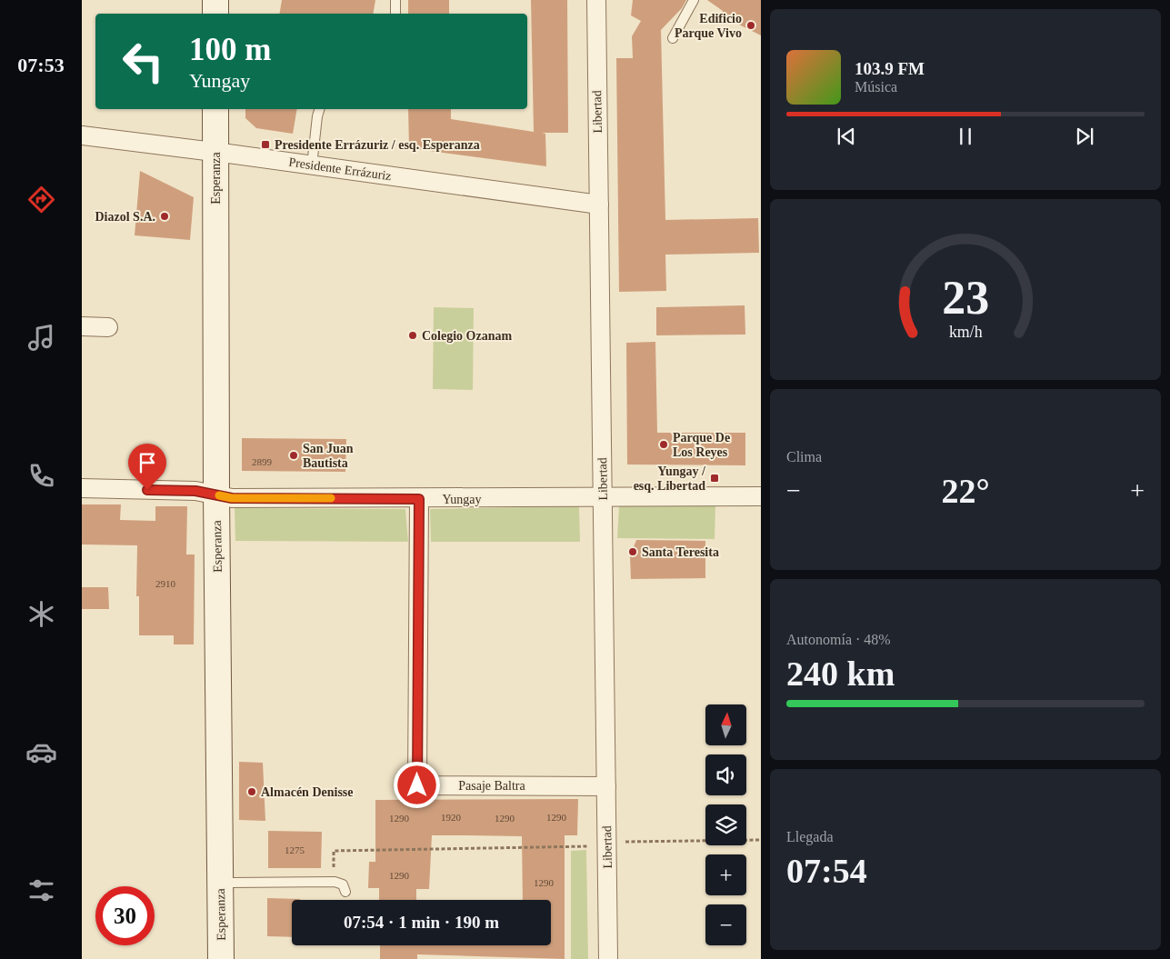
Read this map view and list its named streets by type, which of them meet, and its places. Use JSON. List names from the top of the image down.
{
  "streets": {
    "main road": ["Esperanza"],
    "street": [
      "Libertad",
      "Presidente Errázuriz",
      "Yungay",
      "Pasaje Baltra"
    ]
  },
  "crossings": [
    ["Libertad", "Presidente Errázuriz"],
    ["Libertad", "Yungay"],
    ["Libertad", "Pasaje Baltra"],
    ["Presidente Errázuriz", "Esperanza"],
    ["Esperanza", "Yungay"],
    ["Yungay", "Pasaje Baltra"]
  ],
  "places": {
    "other": [
      "Edificio Parque Vivo",
      "Diazol S.A.",
      "Colegio Ozanam",
      "Parque De Los Reyes",
      "San Juan Bautista",
      "Santa Teresita",
      "Almacén Denisse"
    ],
    "transit": ["Presidente Errázuriz / esq. Esperanza", "Yungay / esq. Libertad"]
  },
  "house_numbers": [
    "2899",
    "2910",
    "1920",
    "1290",
    "1290",
    "1290",
    "1275",
    "1290",
    "1290"
  ],
  "north": "top",
  "page": {
    "tabs": "07:53",
    "turn": ["100 m", "Yungay"],
    "song": ["103.9 FM", "Música"],
    "tile": [
      "Clima",
      ["Autonomía · 48%", "240 km"],
      ["Llegada", "07:54"]
    ],
    "heat": ["−", "22°", "+"],
    "map_buttons": ["+", "−"],
    "limit": "30",
    "trip": "07:54 · 1 min · 190 m",
    "gauge": ["23", "km/h"]
  }
}
